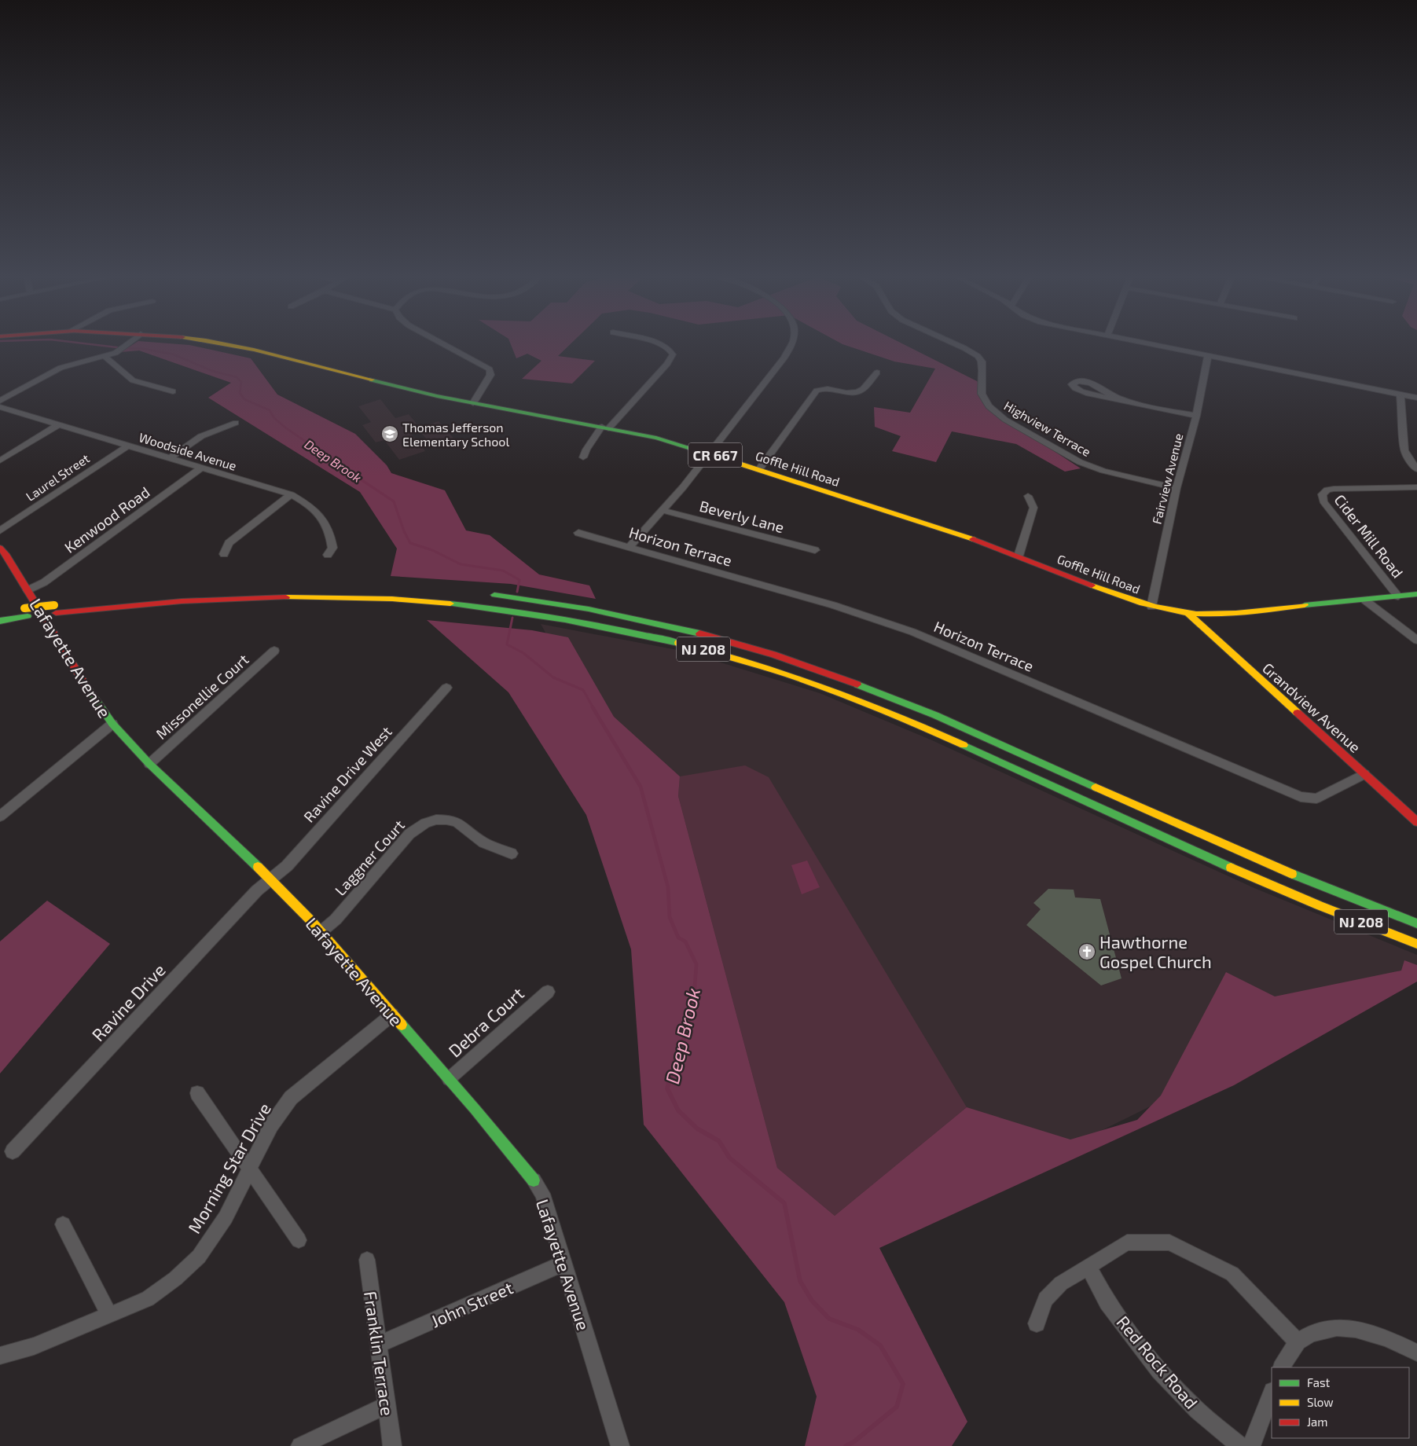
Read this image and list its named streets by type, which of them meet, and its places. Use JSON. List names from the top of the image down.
{
  "streets": {
    "main road": [
      "CR 667",
      "Goffle Hill Road",
      "NJ 208",
      "Lafayette Avenue",
      "Grandview Avenue"
    ],
    "street": [
      "Highview Terrace",
      "Woodside Avenue",
      "Laurel Street",
      "Fairview Avenue",
      "Beverly Lane",
      "Kenwood Road",
      "Cider Mill Road",
      "Horizon Terrace",
      "Missonellie Court",
      "Ravine Drive West",
      "Laggner Court",
      "Ravine Drive",
      "Debra Court",
      "Morning Star Drive",
      "John Street",
      "Franklin Terrace",
      "Red Rock Road"
    ]
  },
  "crossings": [
    ["Highview Terrace", "Fairview Avenue"],
    ["Woodside Avenue", "Laurel Street"],
    ["Woodside Avenue", "Kenwood Road"],
    ["Goffle Hill Road", "Fairview Avenue"],
    ["Goffle Hill Road", "Cider Mill Road"],
    ["Goffle Hill Road", "Grandview Avenue"],
    ["Kenwood Road", "Lafayette Avenue"],
    ["Horizon Terrace", "Grandview Avenue"],
    ["Lafayette Avenue", "Missonellie Court"],
    ["Lafayette Avenue", "Ravine Drive West"],
    ["Lafayette Avenue", "Laggner Court"],
    ["Lafayette Avenue", "Ravine Drive"],
    ["Lafayette Avenue", "Debra Court"],
    ["Lafayette Avenue", "Morning Star Drive"],
    ["Lafayette Avenue", "John Street"],
    ["Ravine Drive West", "Ravine Drive"],
    ["John Street", "Franklin Terrace"]
  ],
  "water": ["Deep Brook"],
  "places": {
    "school or university": ["Thomas Jefferson Elementary School"],
    "church": ["Hawthorne Gospel Church"]
  },
  "legend": ["Fast", "Slow", "Jam"]
}
